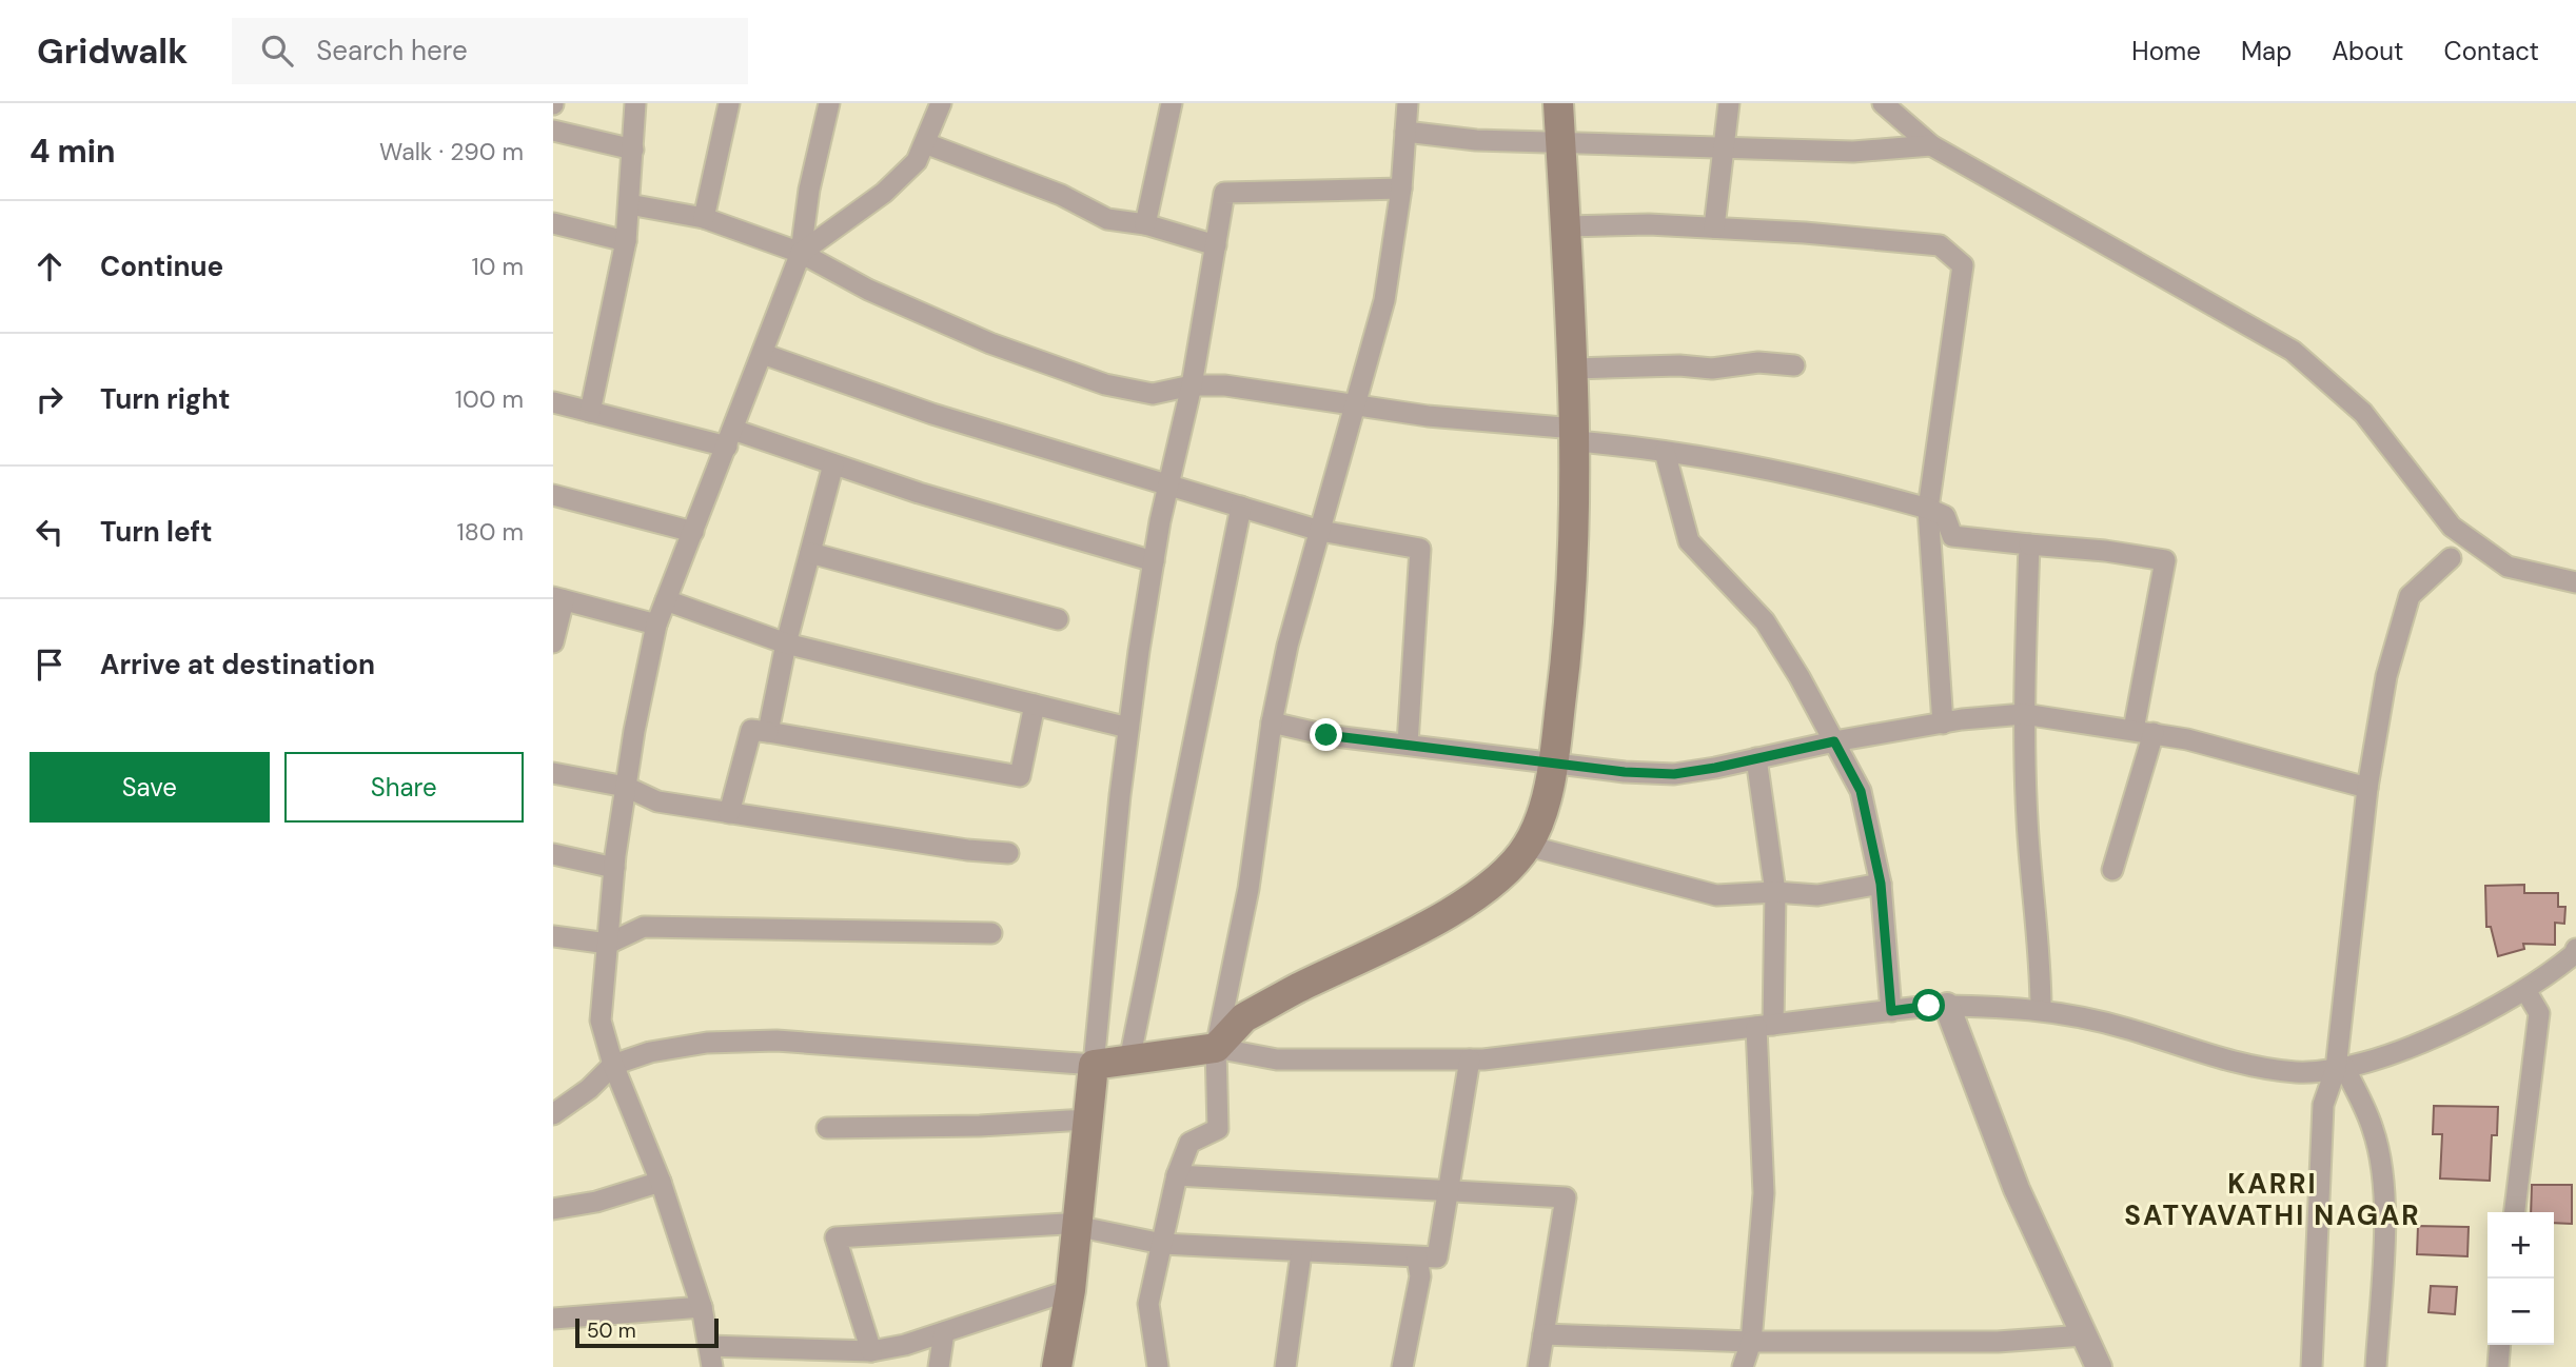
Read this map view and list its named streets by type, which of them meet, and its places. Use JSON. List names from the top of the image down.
{
  "districts": ["KARRI SATYAVATHI NAGAR"],
  "scale_bar": "50 m",
  "page": {
    "header": "Gridwalk",
    "search": "Search here",
    "nav": [
      "Home",
      "Map",
      "About",
      "Contact"
    ],
    "heading": ["4 min", "Walk · 290 m"],
    "list": [
      ["Continue", "10 m"],
      ["Turn right", "100 m"],
      ["Turn left", "180 m"],
      "Arrive at destination"
    ],
    "buttons": ["Save", "Share"],
    "map_buttons": ["+", "−"],
    "scale": "50 m"
  }
}
